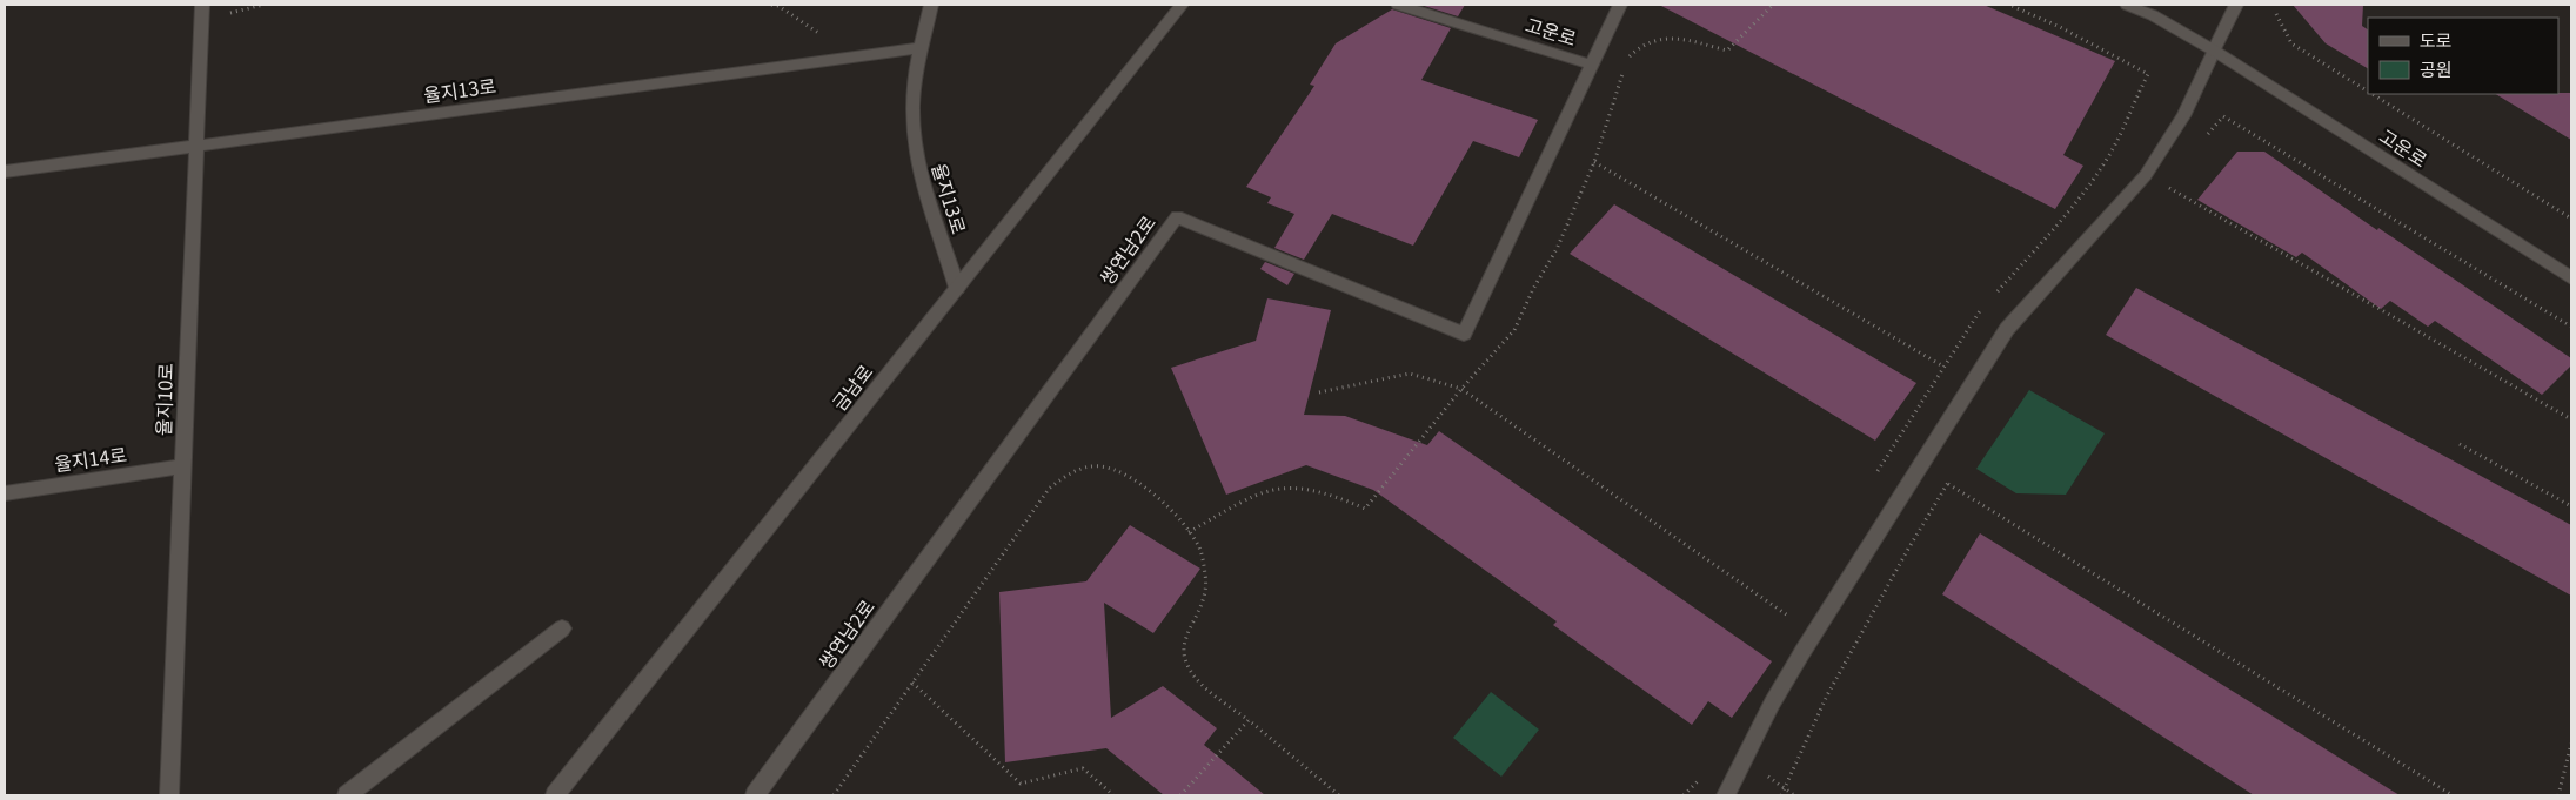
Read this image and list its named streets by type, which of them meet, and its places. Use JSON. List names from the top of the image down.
{
  "streets": {
    "street": [
      "고운로",
      "율지13로",
      "쌍연남2로",
      "금남로",
      "율지10로",
      "율지14로"
    ]
  },
  "crossings": [
    ["고운로", "쌍연남2로"],
    ["율지13로", "금남로"],
    ["율지13로", "율지10로"],
    ["율지10로", "율지14로"]
  ],
  "legend": ["도로", "공원"]
}
